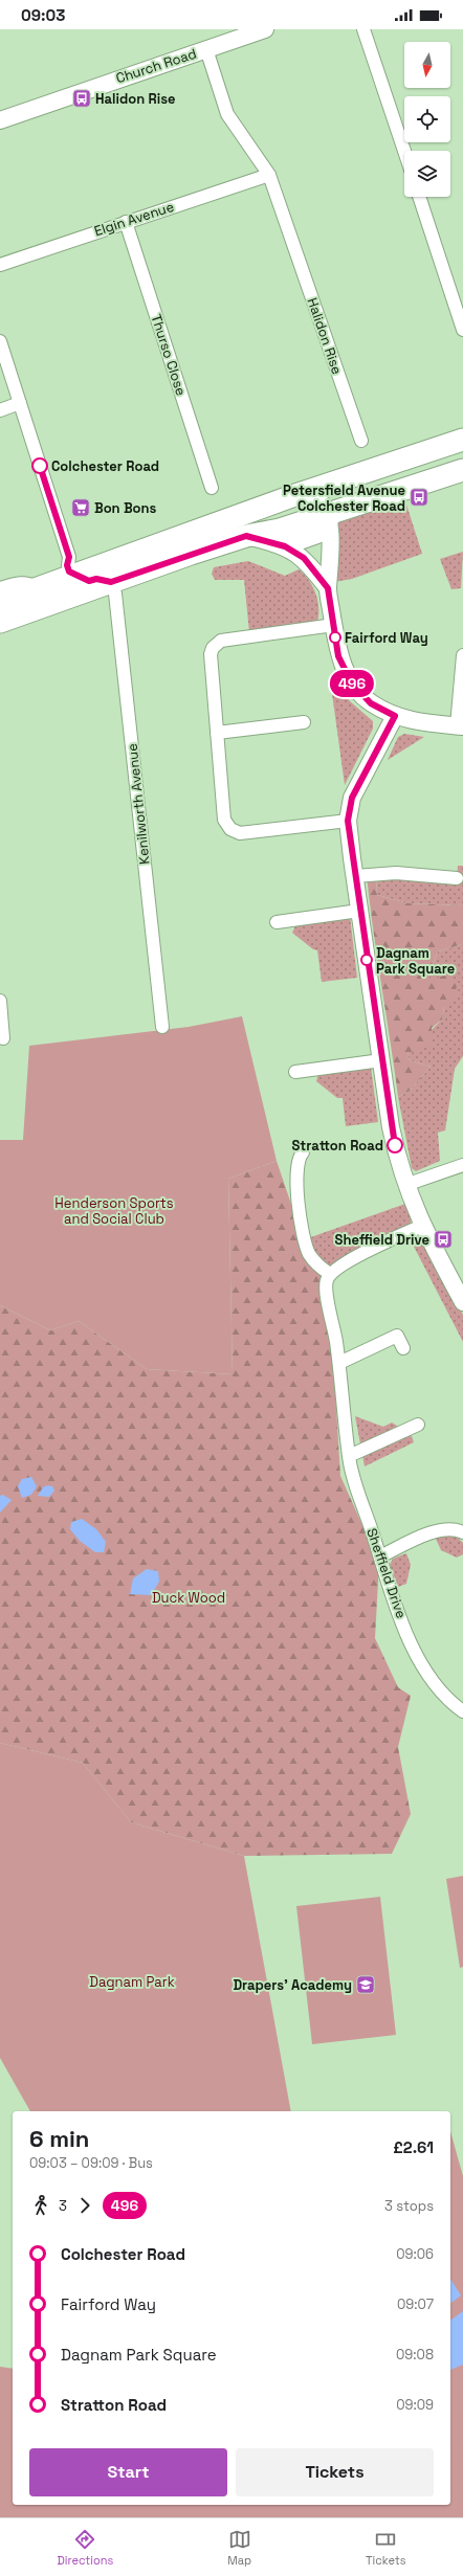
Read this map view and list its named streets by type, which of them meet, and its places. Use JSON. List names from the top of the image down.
{
  "streets": {
    "street": [
      "Church Road",
      "Elgin Avenue",
      "Halidon Rise",
      "Thurso Close",
      "Kenilworth Avenue",
      "Sheffield Drive"
    ]
  },
  "crossings": [
    ["Church Road", "Halidon Rise"],
    ["Elgin Avenue", "Halidon Rise"],
    ["Elgin Avenue", "Thurso Close"]
  ],
  "parks": ["Henderson Sports and Social Club", "Duck Wood", "Dagnam Park"],
  "places": {
    "bus stop": ["Halidon Rise", "Petersfield Avenue Colchester Road", "Sheffield Drive"],
    "other": [
      "Colchester Road",
      "Fairford Way",
      "Dagnam Park Square",
      "Stratton Road"
    ],
    "supermarket": ["Bon Bons"],
    "school or university": ["Drapers' Academy"]
  },
  "lines": ["bus line 496"],
  "north": "bottom",
  "page": {
    "status": "09:03",
    "on_map": "496",
    "heading": ["6 min", "09:03 – 09:09 · Bus", "£2.61"],
    "legs": ["3", "496", "3 stops"],
    "list": [
      {
        "name": "Colchester Road",
        "value": "09:06"
      },
      {
        "name": "Fairford Way",
        "value": "09:07"
      },
      {
        "name": "Dagnam Park Square",
        "value": "09:08"
      },
      {
        "name": "Stratton Road",
        "value": "09:09"
      }
    ],
    "buttons": ["Start", "Tickets"],
    "tabs": ["Directions", "Map", "Tickets"]
  }
}
